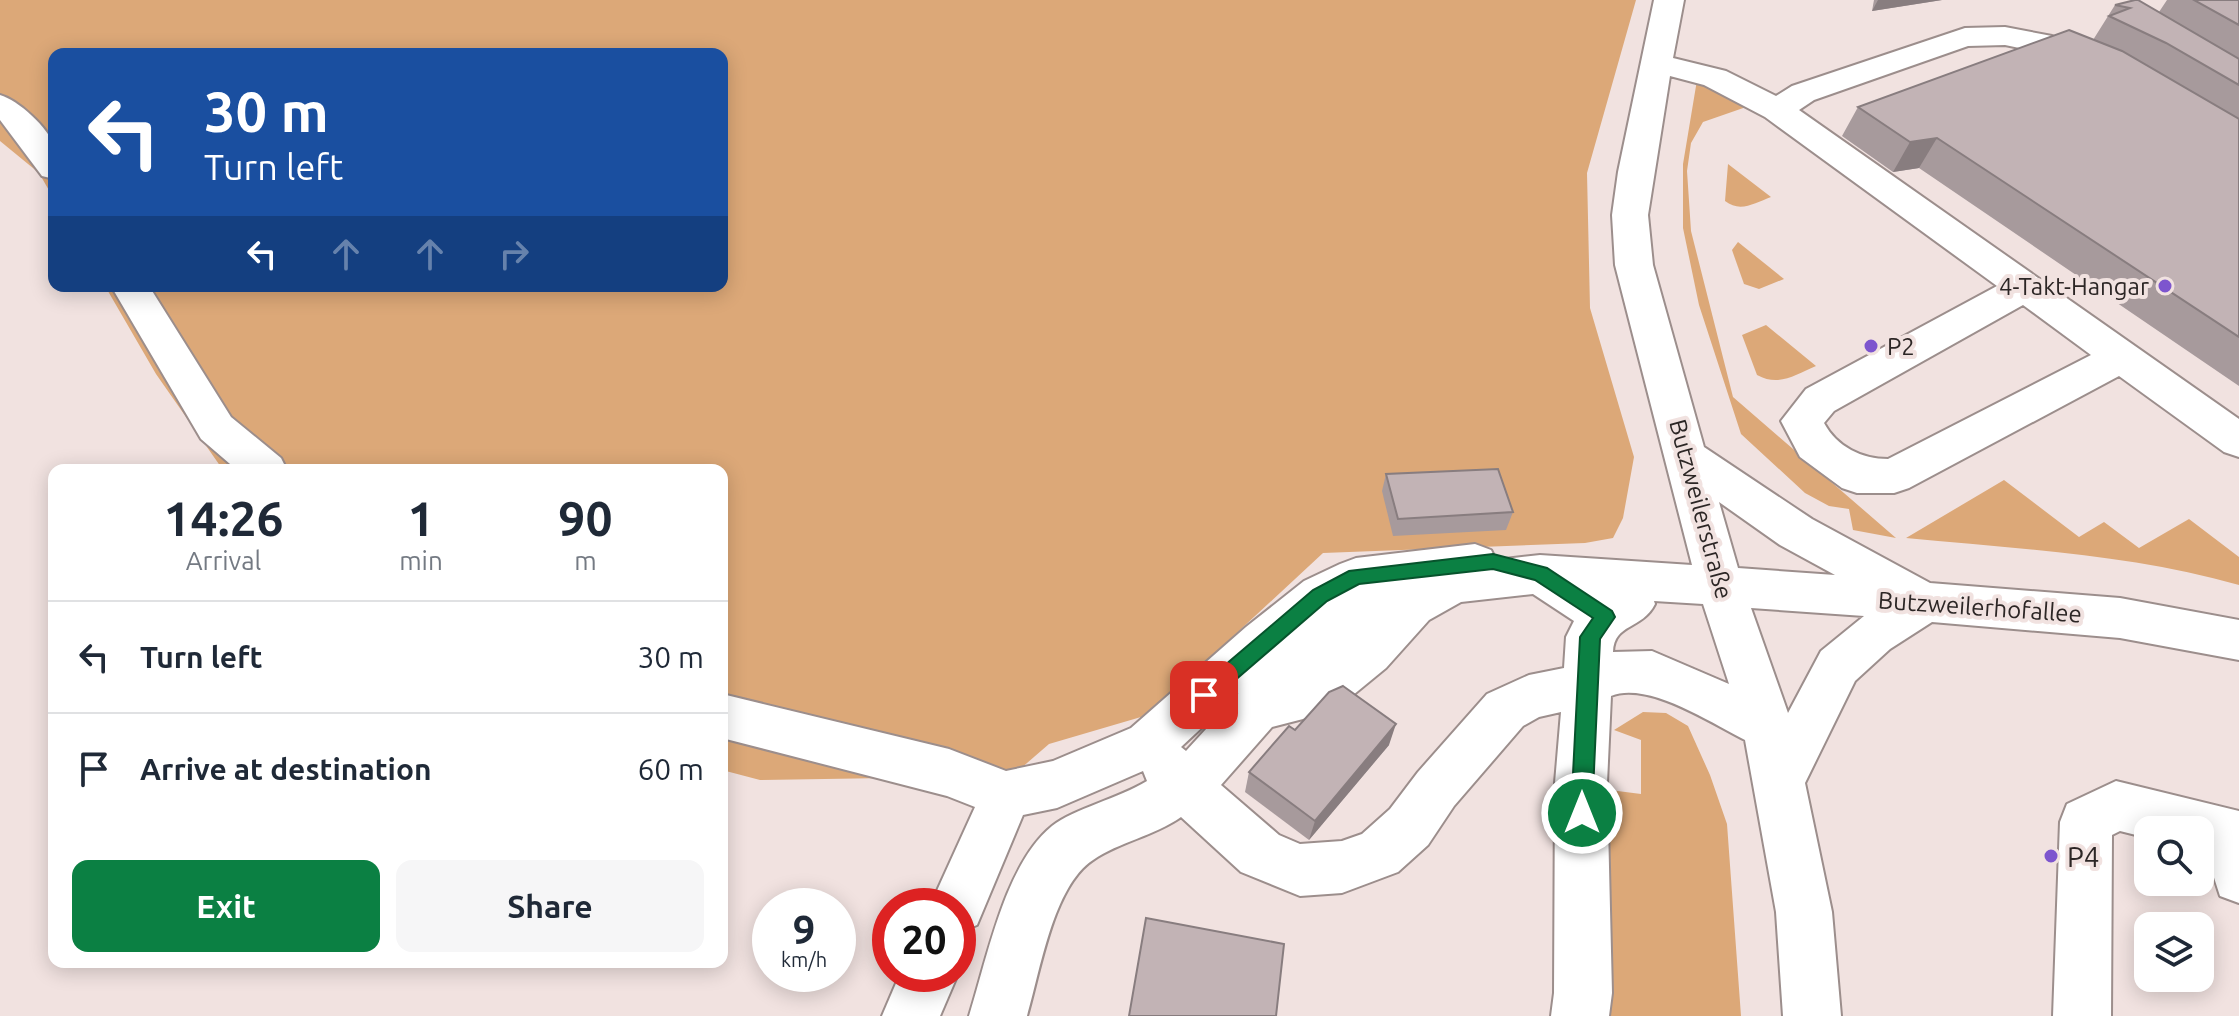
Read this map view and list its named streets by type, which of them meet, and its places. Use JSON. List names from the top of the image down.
{
  "streets": {
    "street": ["Butzweilerstraße", "Butzweilerhofallee"]
  },
  "crossings": [
    ["Butzweilerstraße", "Butzweilerhofallee"]
  ],
  "places": ["4-Takt-Hangar", "P2", "P4"],
  "page": {
    "turn": ["30 m", "Turn left"],
    "eta": [
      "14:26",
      "Arrival",
      "1",
      "min",
      "90",
      "m"
    ],
    "list": [
      {
        "name": "Turn left",
        "value": "30 m"
      },
      {
        "name": "Arrive at destination",
        "value": "60 m"
      }
    ],
    "buttons": ["Exit", "Share"],
    "speed": "9 km/h",
    "limit": "20"
  }
}
